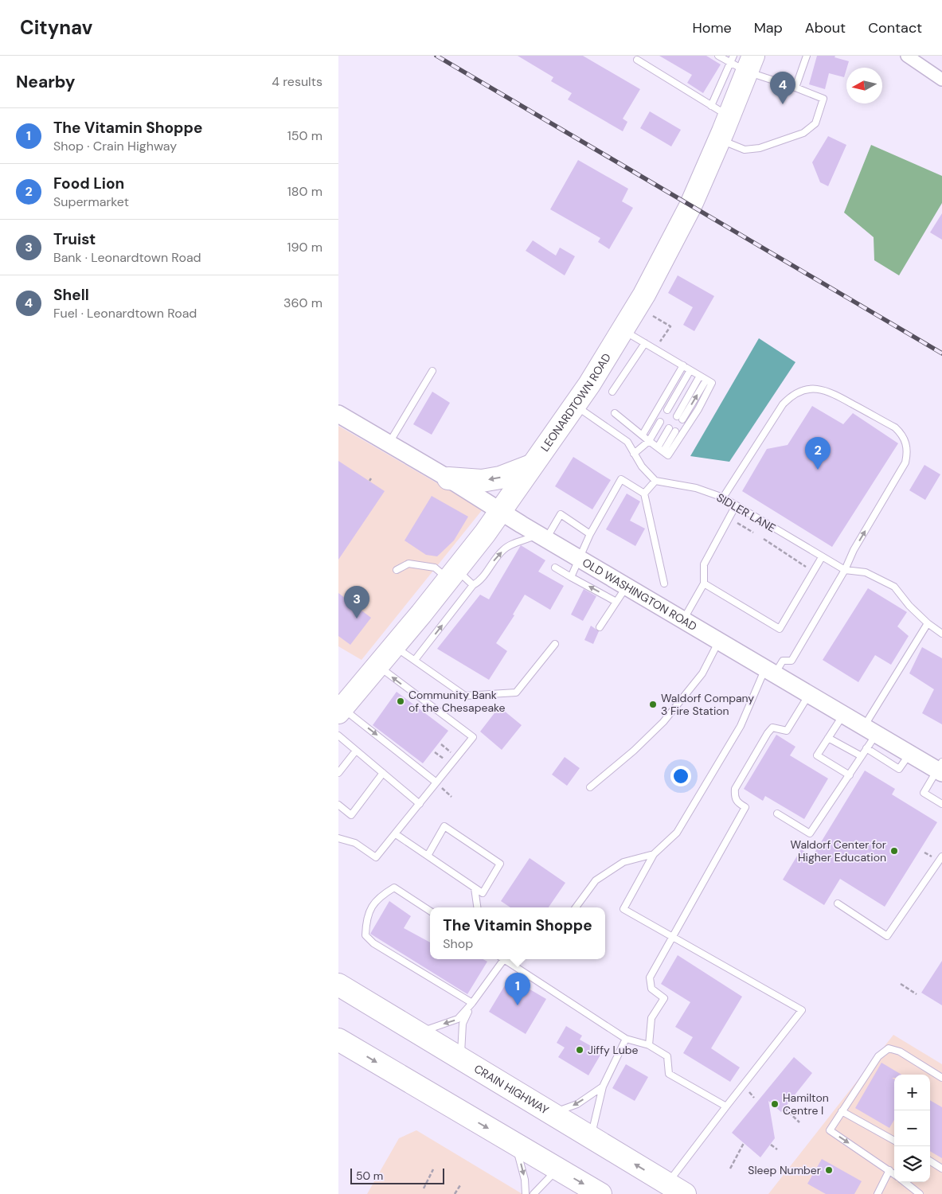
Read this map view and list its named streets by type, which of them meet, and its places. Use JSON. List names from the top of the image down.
{
  "streets": {
    "highway": ["LEONARDTOWN ROAD", "CRAIN HIGHWAY"],
    "main road": ["OLD WASHINGTON ROAD"],
    "lane": ["SIDLER LANE"]
  },
  "crossings": [
    ["LEONARDTOWN ROAD", "OLD WASHINGTON ROAD"]
  ],
  "places": [
    "Community Bank of the Chesapeake",
    "Waldorf Company 3 Fire Station",
    "Waldorf Center for Higher Education",
    "Jiffy Lube",
    "Hamilton Centre I",
    "Sleep Number"
  ],
  "scale_bar": "50 m",
  "north": "left",
  "page": {
    "header": "Citynav",
    "nav": [
      "Home",
      "Map",
      "About",
      "Contact"
    ],
    "heading": ["Nearby", "4 results"],
    "pins": [
      "4",
      "2",
      "3",
      "1"
    ],
    "list": [
      {
        "mark": "1",
        "name": "The Vitamin Shoppe",
        "note": "Shop · Crain Highway",
        "value": "150 m"
      },
      {
        "mark": "2",
        "name": "Food Lion",
        "note": "Supermarket",
        "value": "180 m"
      },
      {
        "mark": "3",
        "name": "Truist",
        "note": "Bank · Leonardtown Road",
        "value": "190 m"
      },
      {
        "mark": "4",
        "name": "Shell",
        "note": "Fuel · Leonardtown Road",
        "value": "360 m"
      }
    ],
    "popup": ["The Vitamin Shoppe", "Shop"],
    "map_buttons": ["+", "−"],
    "scale": "50 m"
  }
}
